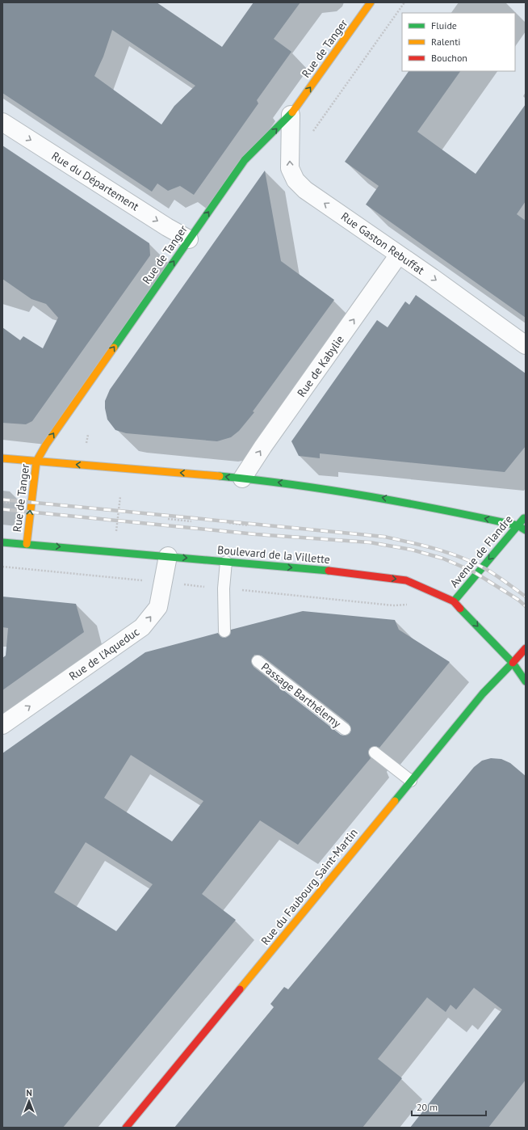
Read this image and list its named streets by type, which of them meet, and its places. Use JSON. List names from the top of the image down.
{
  "streets": {
    "main road": [
      "Rue de Tanger",
      "Avenue de Flandre",
      "Boulevard de la Villette",
      "Rue du Faubourg Saint-Martin"
    ],
    "street": [
      "Rue du Département",
      "Rue Gaston Rebuffat",
      "Rue de Kabylie",
      "Rue de l'Aqueduc"
    ],
    "lane": ["Passage Barthélemy"]
  },
  "crossings": [
    ["Rue de Tanger", "Rue du Département"],
    ["Rue de Tanger", "Rue Gaston Rebuffat"],
    ["Rue de Tanger", "Boulevard de la Villette"],
    ["Rue Gaston Rebuffat", "Rue de Kabylie"],
    ["Avenue de Flandre", "Boulevard de la Villette"],
    ["Boulevard de la Villette", "Rue de l'Aqueduc"],
    ["Boulevard de la Villette", "Rue du Faubourg Saint-Martin"]
  ],
  "one_way": [
    "Rue de Tanger",
    "Rue du Département",
    "Rue de Kabylie",
    "Avenue de Flandre",
    "Boulevard de la Villette",
    "Rue de l'Aqueduc"
  ],
  "legend": ["Fluide", "Ralenti", "Bouchon"],
  "scale_bar": "20 m",
  "north": "top"
}
